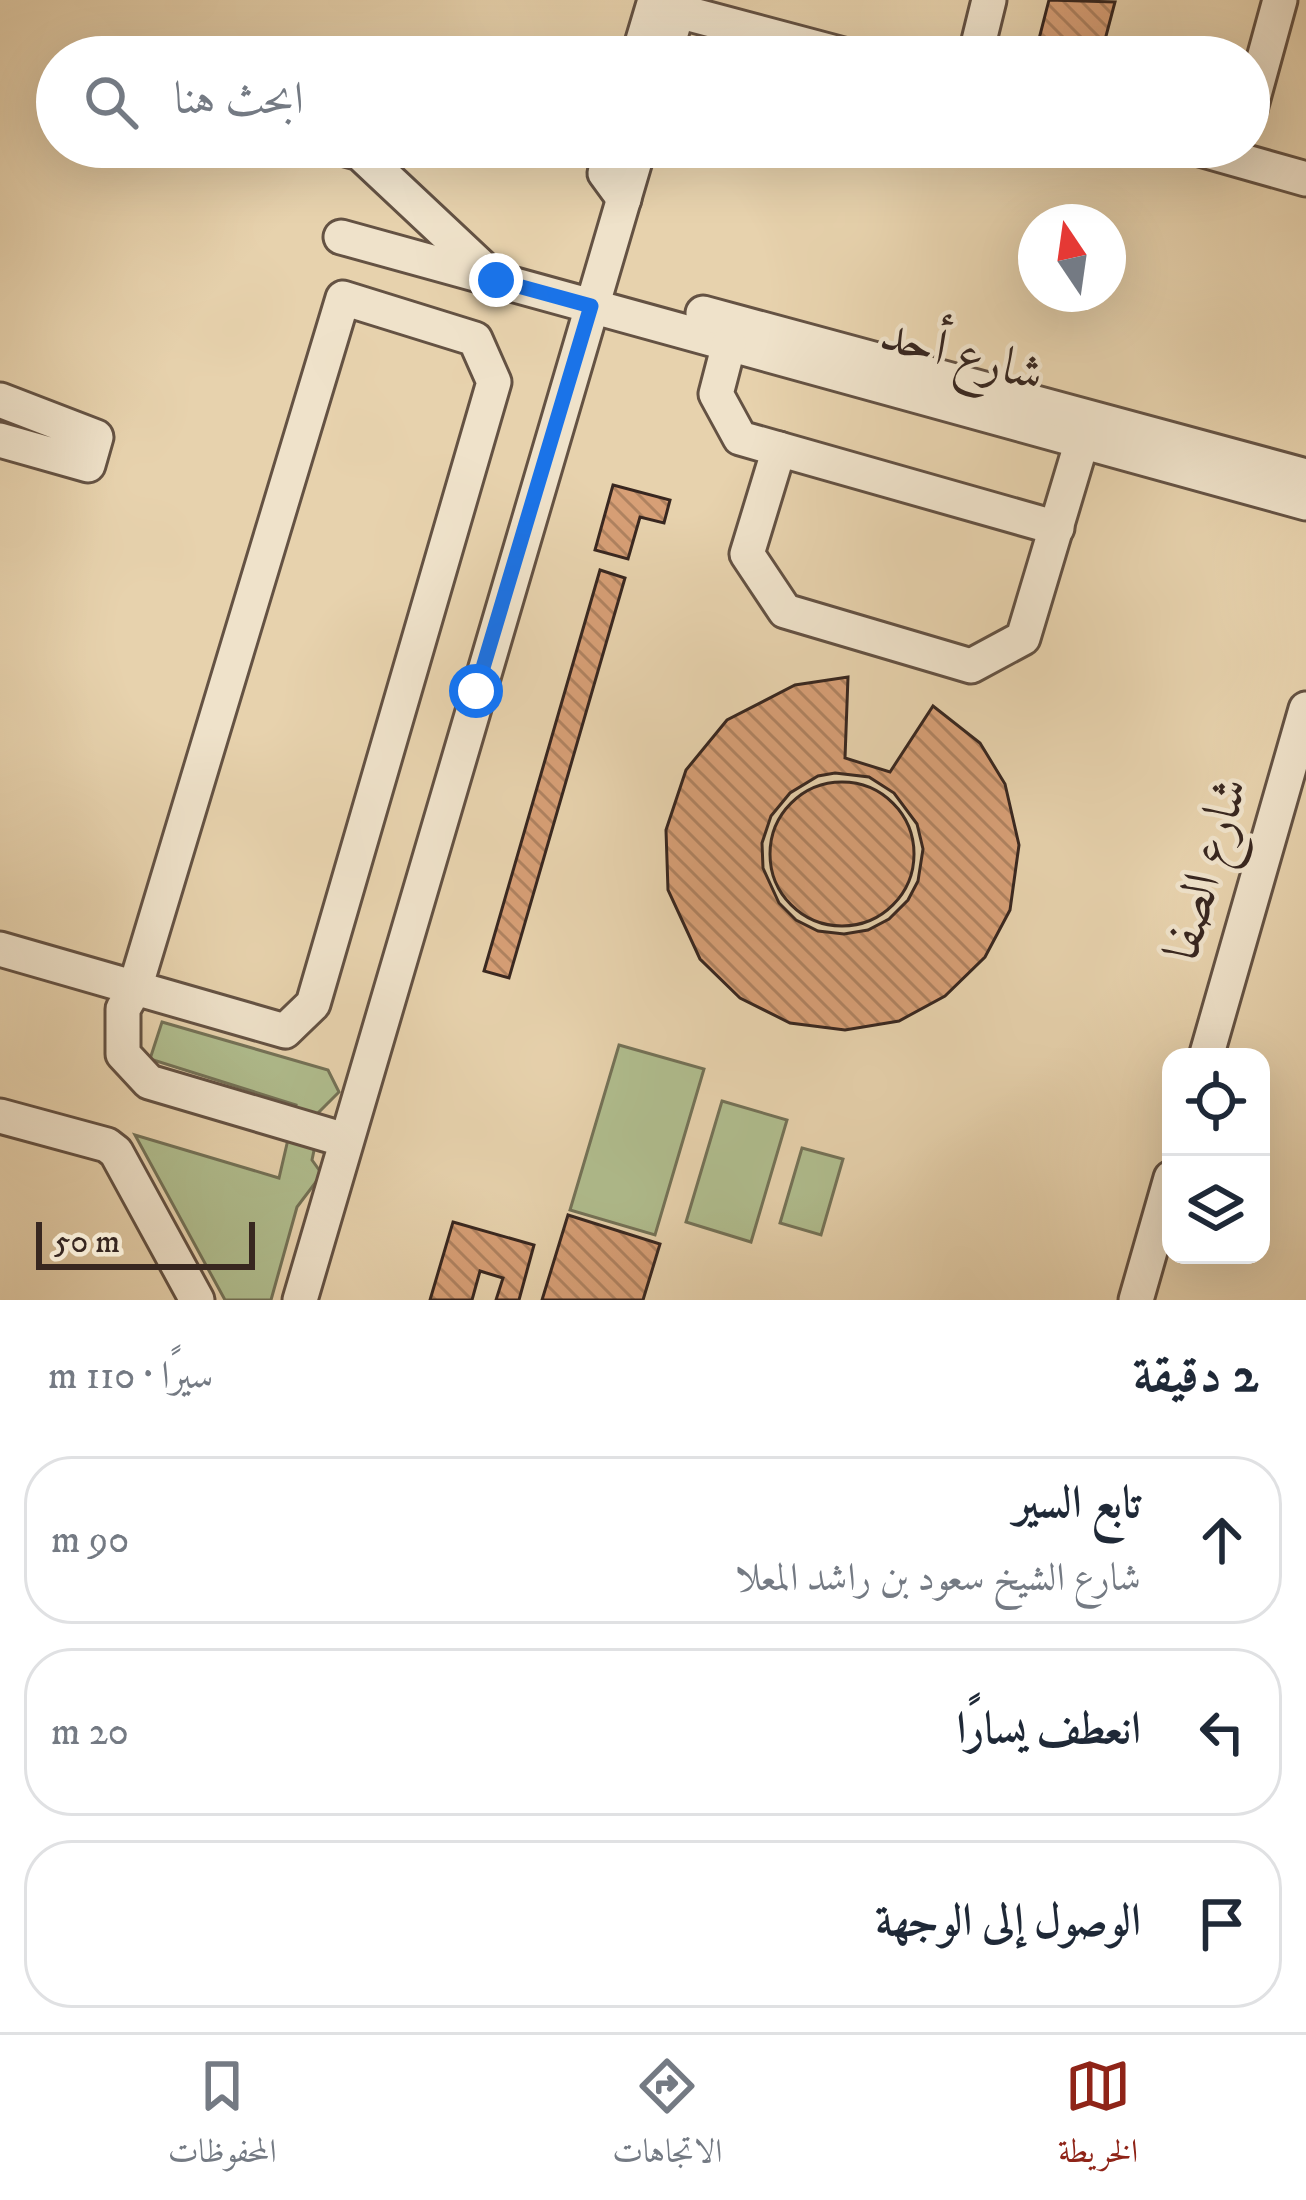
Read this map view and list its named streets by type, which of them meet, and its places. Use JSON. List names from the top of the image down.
{
  "streets": {
    "street": ["شارع أحد", "شارع الصفا"]
  },
  "scale_bar": "50 m",
  "north": "top",
  "page": {
    "search": "ابحث هنا",
    "scale": "50 m",
    "heading": ["2 دقيقة", "سيرًا · 110 m"],
    "list": [
      ["تابع السير", "شارع الشيخ سعود بن راشد المعلا", "90 m"],
      ["انعطف يسارًا", "20 m"],
      "الوصول إلى الوجهة"
    ],
    "nav": ["الخريطة", "الاتجاهات", "المحفوظات"]
  }
}
